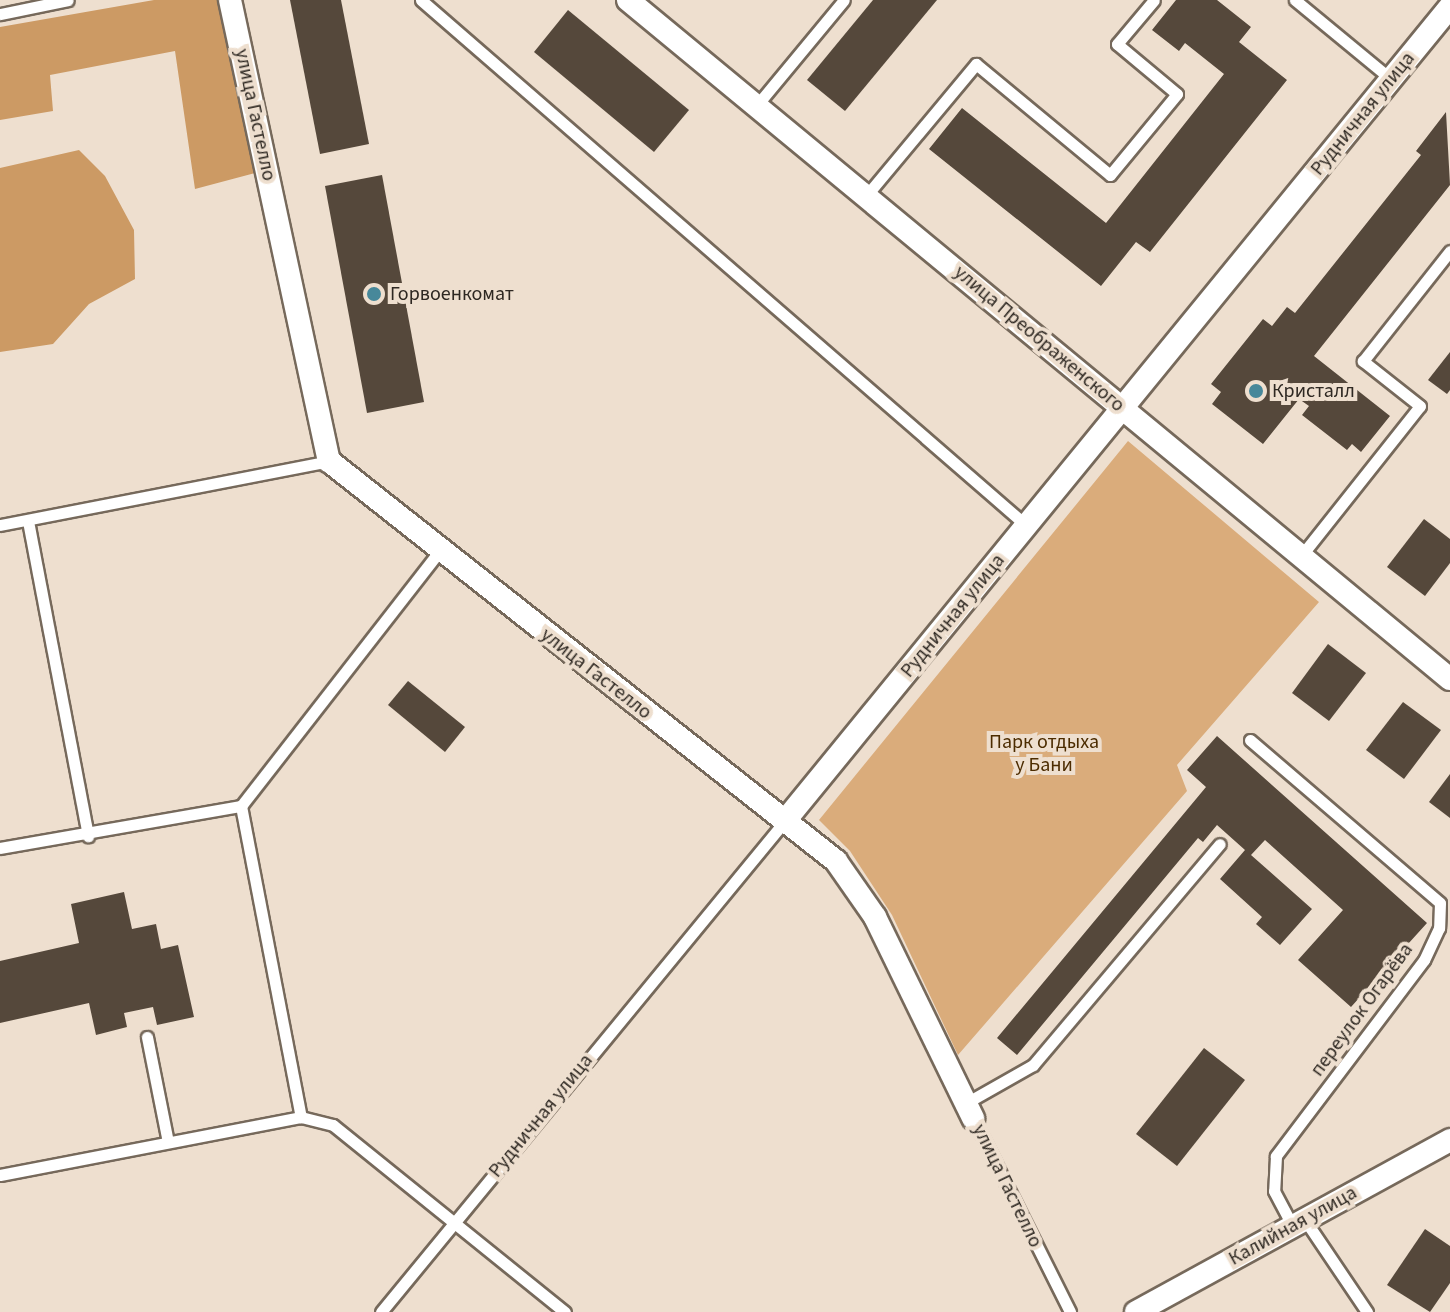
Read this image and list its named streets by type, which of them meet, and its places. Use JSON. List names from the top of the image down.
{
  "streets": {
    "street": [
      "Рудничная улица",
      "улица Гастелло",
      "улица Преображенского",
      "Калийная улица"
    ],
    "lane": ["переулок Огарёва"]
  },
  "crossings": [
    ["Рудничная улица", "улица Гастелло"],
    ["Рудничная улица", "улица Преображенского"],
    ["переулок Огарёва", "Калийная улица"]
  ],
  "parks": ["Парк отдыха у Бани"],
  "places": ["Горвоенкомат", "Кристалл"]
}
